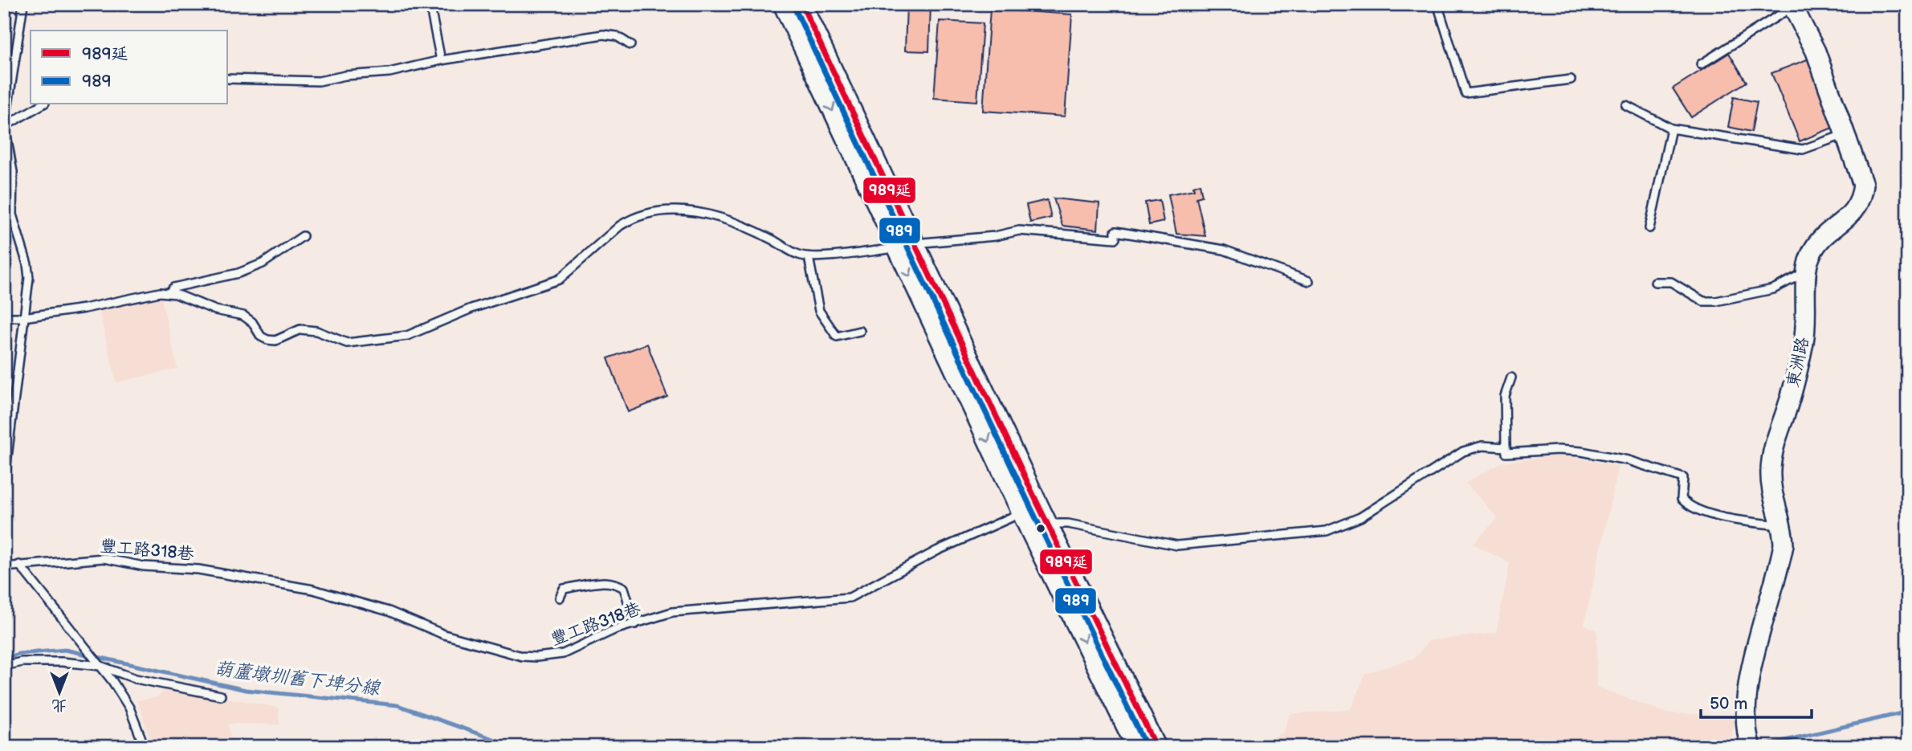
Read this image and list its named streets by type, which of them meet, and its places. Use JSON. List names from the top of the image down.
{
  "streets": {
    "street": ["東洲路"],
    "lane": ["豐工路318巷"]
  },
  "water": ["葫蘆墩圳舊下埤分線"],
  "lines": ["transit line 989延", "transit line 989"],
  "legend": ["989延", "989"],
  "scale_bar": "50 m",
  "north": "bottom"
}
